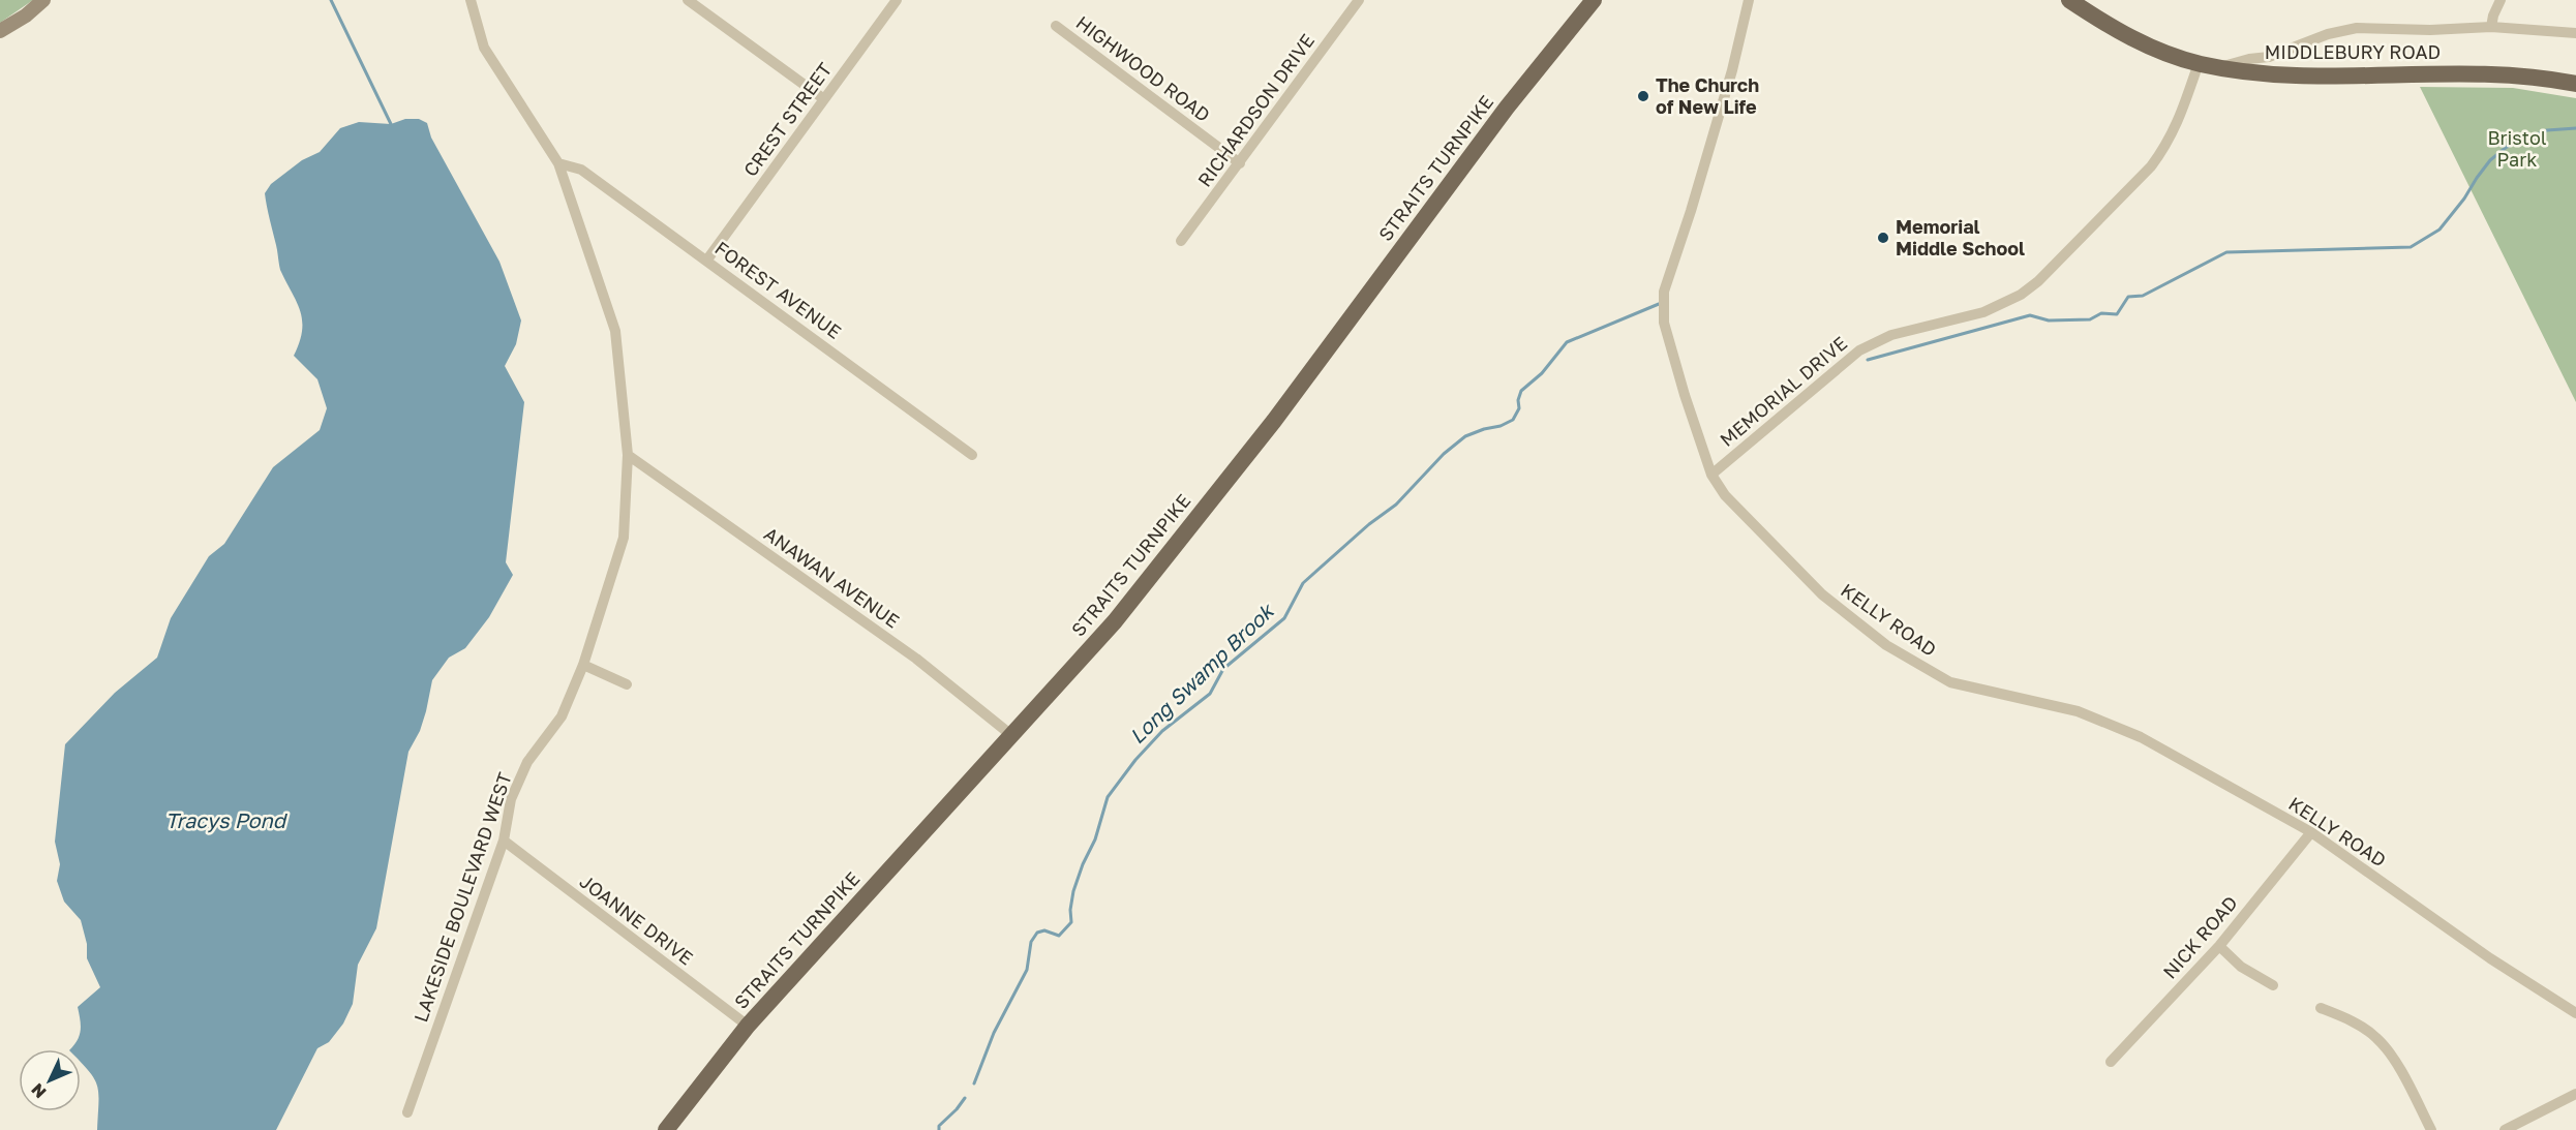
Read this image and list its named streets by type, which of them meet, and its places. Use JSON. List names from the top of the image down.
{
  "streets": {
    "main road": ["MIDDLEBURY ROAD", "STRAITS TURNPIKE"],
    "street": [
      "HIGHWOOD ROAD",
      "RICHARDSON DRIVE",
      "CREST STREET",
      "FOREST AVENUE",
      "MEMORIAL DRIVE",
      "ANAWAN AVENUE",
      "KELLY ROAD",
      "LAKESIDE BOULEVARD WEST",
      "JOANNE DRIVE",
      "NICK ROAD"
    ]
  },
  "crossings": [
    ["MIDDLEBURY ROAD", "MEMORIAL DRIVE"],
    ["HIGHWOOD ROAD", "RICHARDSON DRIVE"],
    ["CREST STREET", "FOREST AVENUE"],
    ["STRAITS TURNPIKE", "ANAWAN AVENUE"],
    ["STRAITS TURNPIKE", "JOANNE DRIVE"],
    ["FOREST AVENUE", "LAKESIDE BOULEVARD WEST"],
    ["MEMORIAL DRIVE", "KELLY ROAD"],
    ["ANAWAN AVENUE", "LAKESIDE BOULEVARD WEST"],
    ["KELLY ROAD", "NICK ROAD"],
    ["LAKESIDE BOULEVARD WEST", "JOANNE DRIVE"]
  ],
  "water": ["Long Swamp Brook", "Tracys Pond"],
  "parks": ["Bristol Park"],
  "places": ["The Church of New Life", "Memorial Middle School"],
  "north": "bottom left"
}
